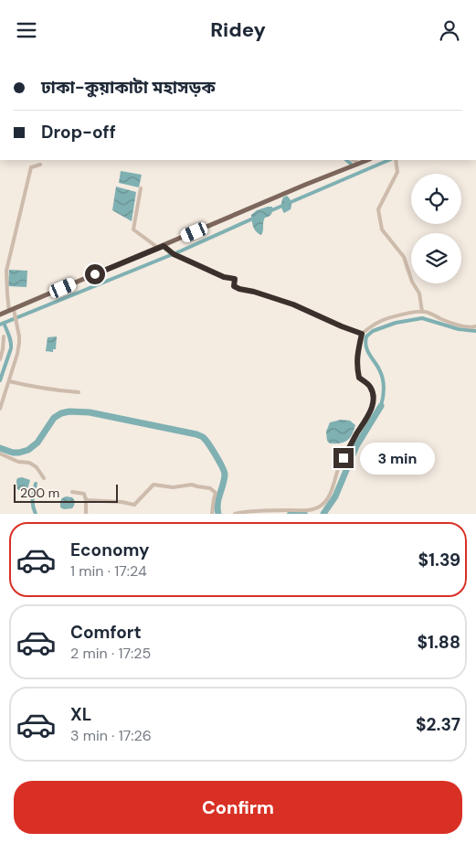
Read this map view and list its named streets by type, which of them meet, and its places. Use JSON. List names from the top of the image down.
{
  "scale_bar": "200 m",
  "page": {
    "header": "Ridey",
    "banner": ["ঢাকা-কুয়াকাটা মহাসড়ক", "Drop-off"],
    "bubble": "3 min",
    "scale": "200 m",
    "list": [
      {
        "name": "Economy",
        "note": "1 min · 17:24",
        "value": "$1.39"
      },
      {
        "name": "Comfort",
        "note": "2 min · 17:25",
        "value": "$1.88"
      },
      {
        "name": "XL",
        "note": "3 min · 17:26",
        "value": "$2.37"
      }
    ],
    "buttons": "Confirm"
  }
}
